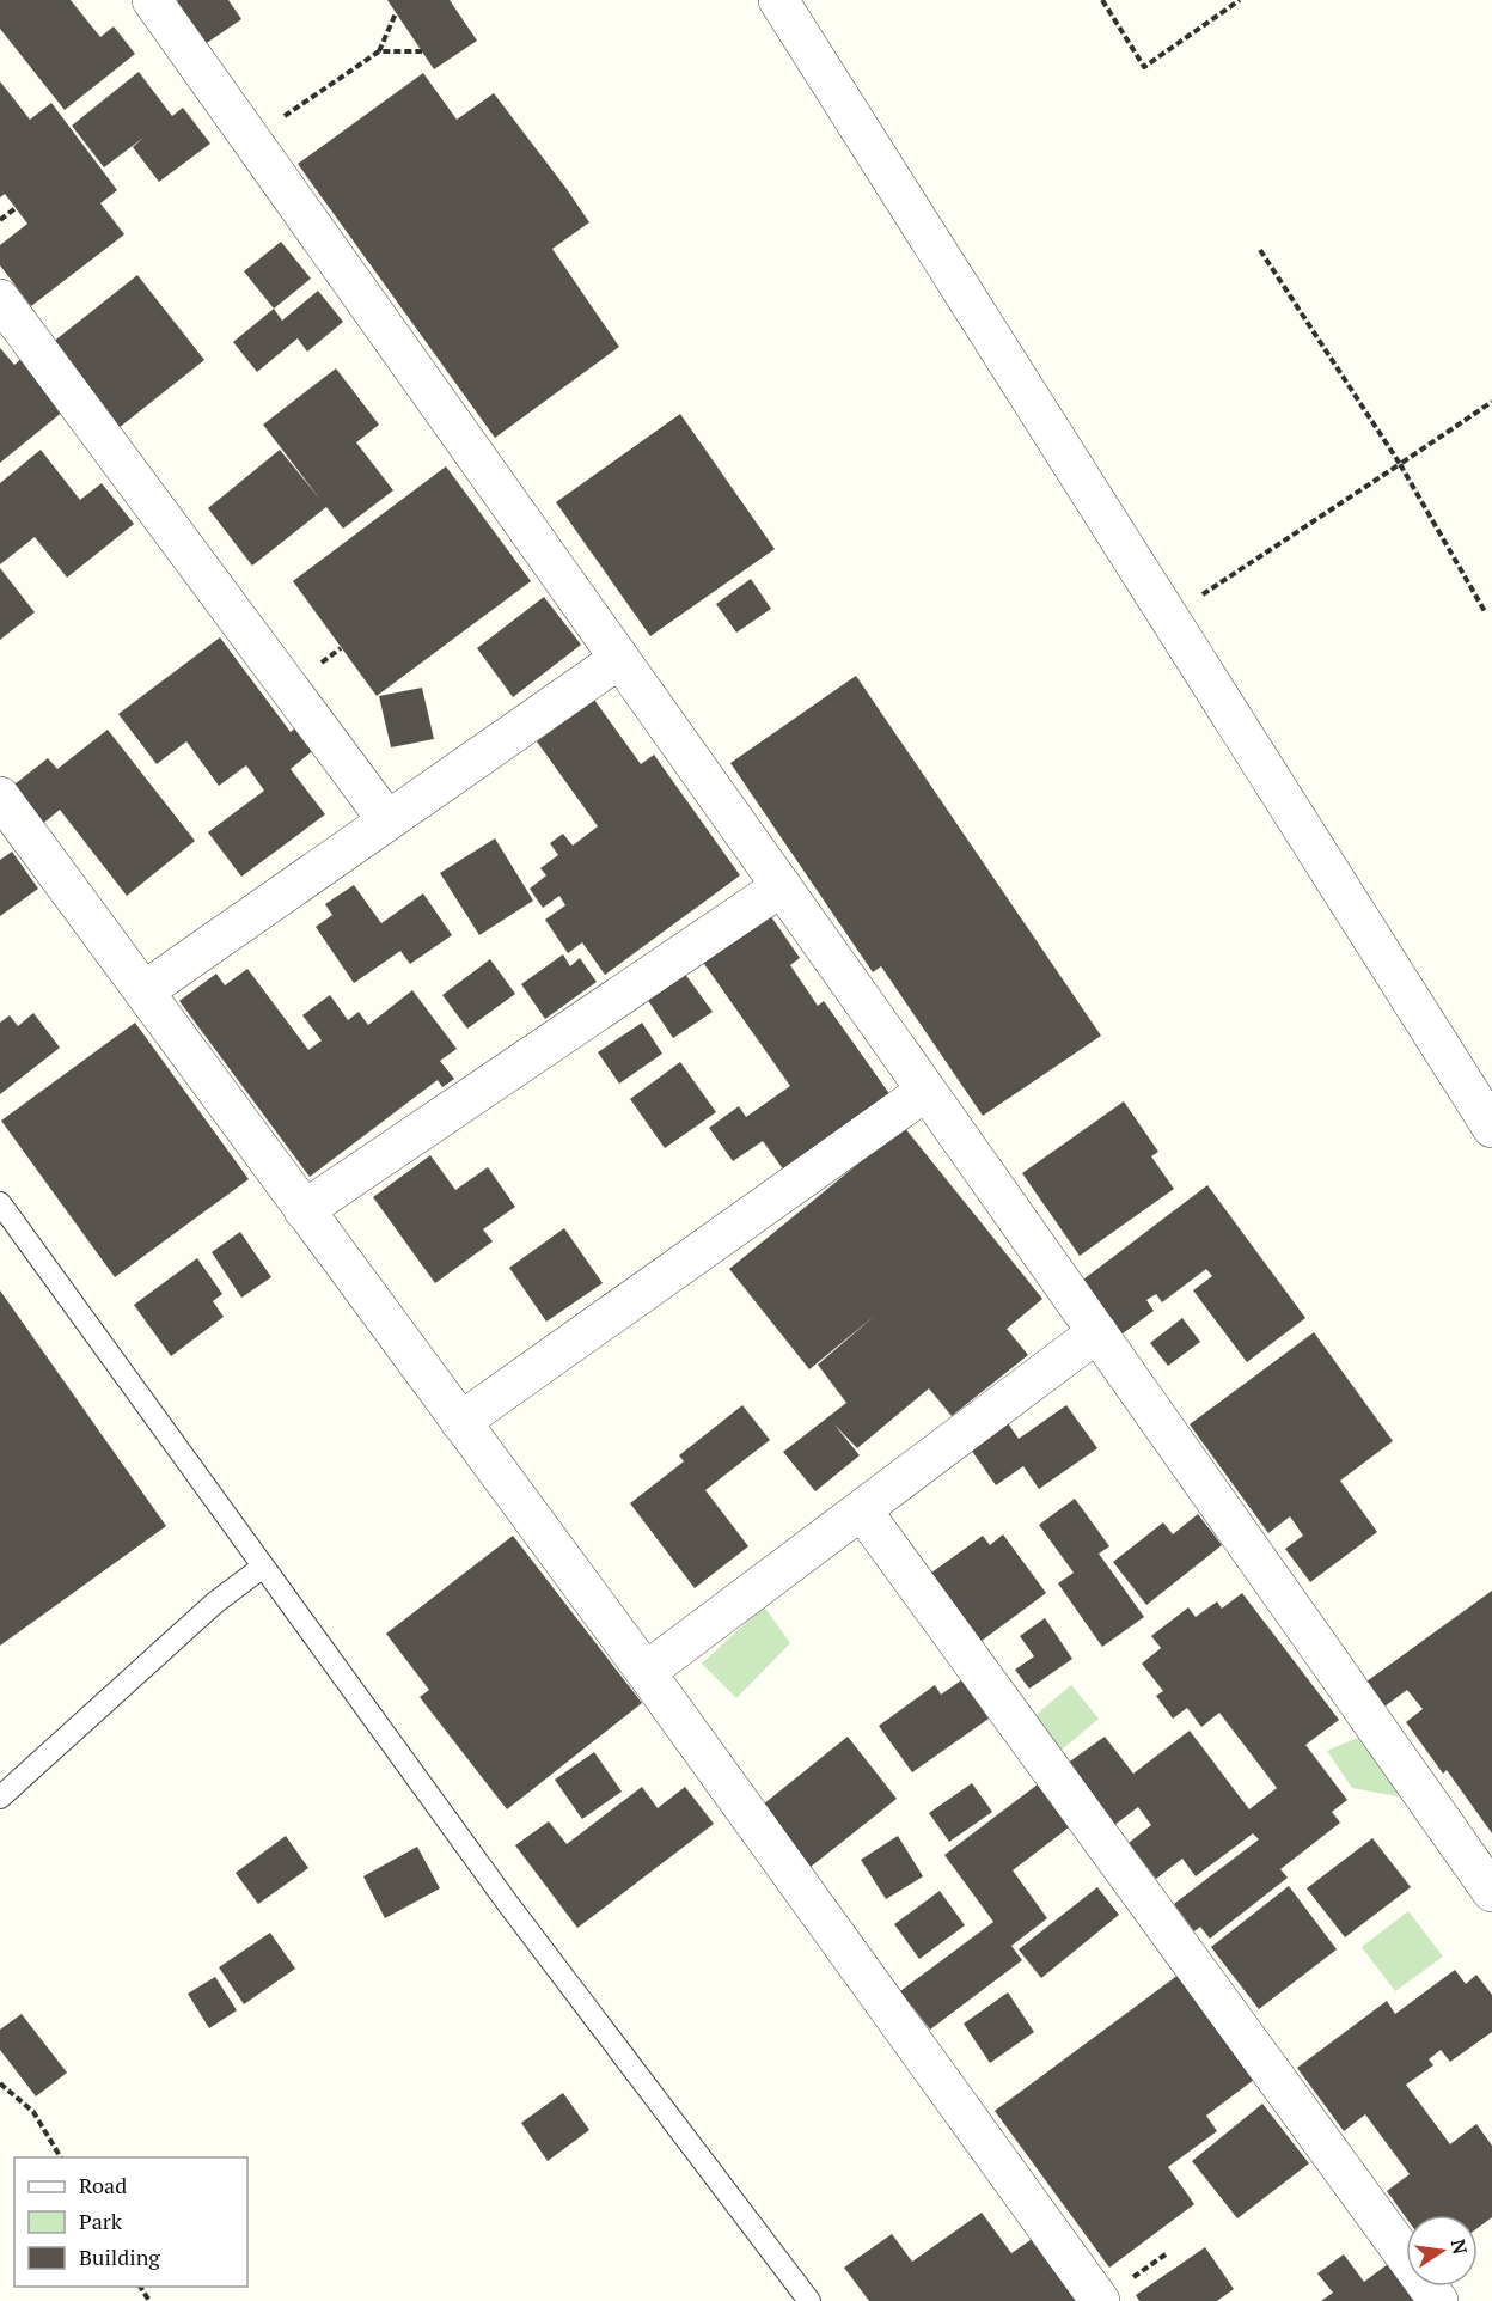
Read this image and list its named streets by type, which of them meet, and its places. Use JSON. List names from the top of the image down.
{
  "legend": ["Road", "Park", "Building"],
  "north": "right"
}
